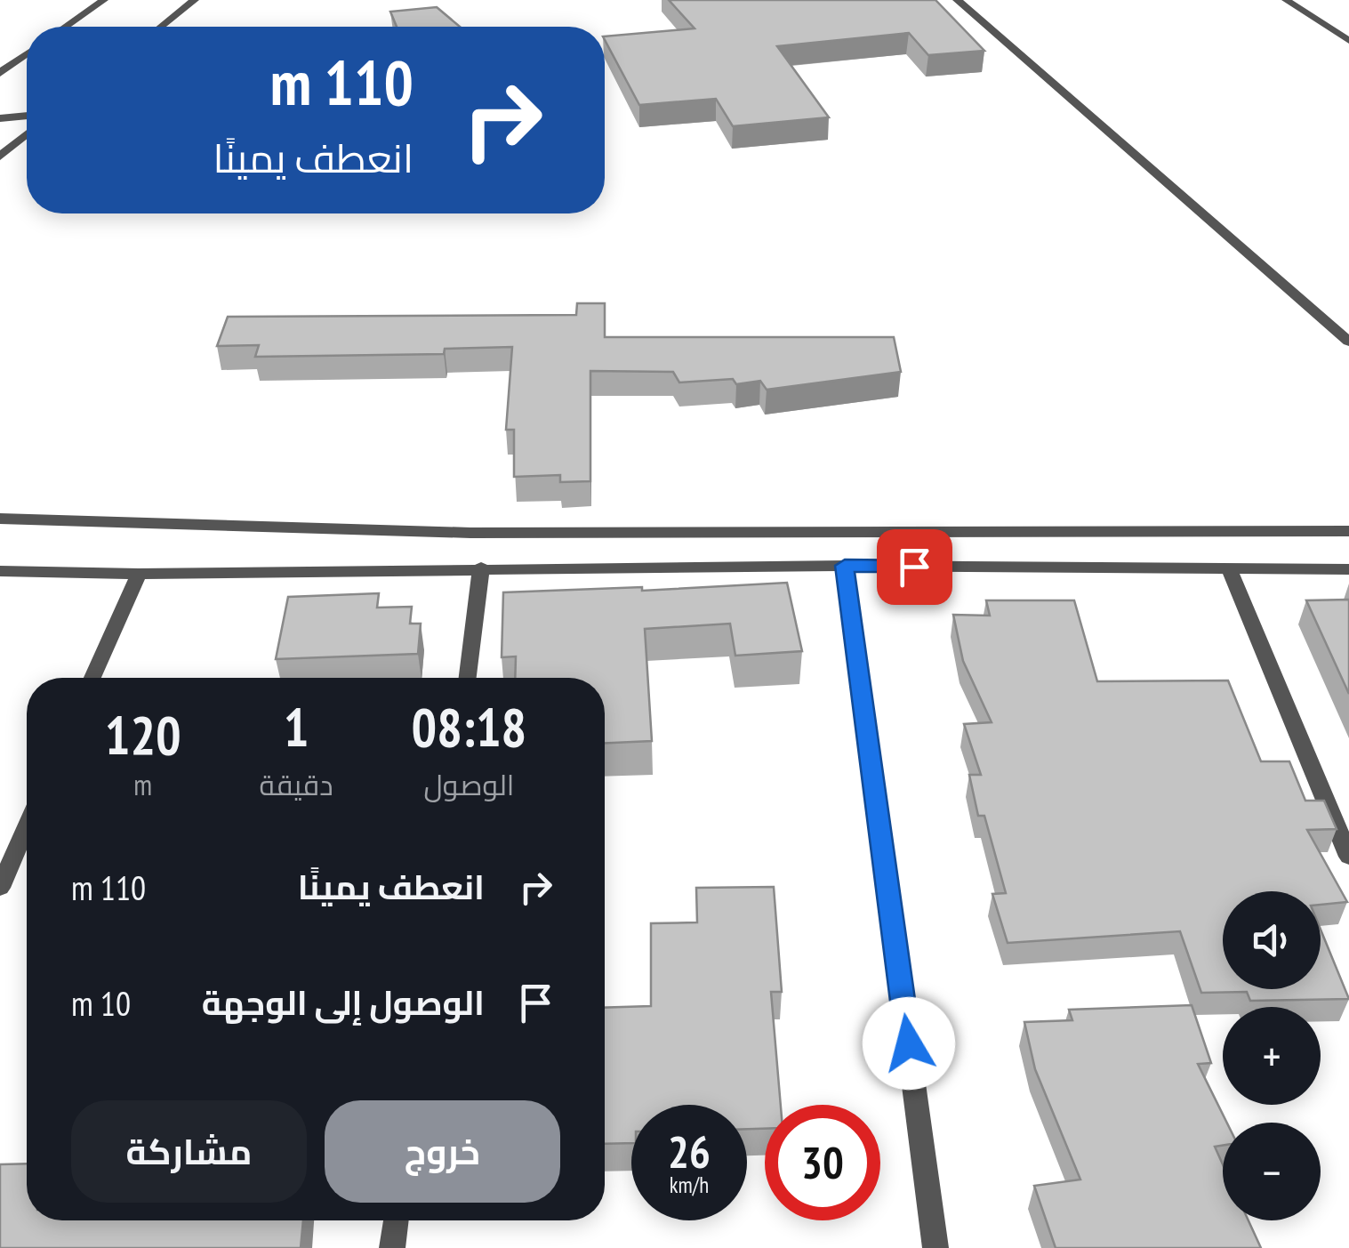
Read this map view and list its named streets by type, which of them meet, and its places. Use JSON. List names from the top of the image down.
{
  "page": {
    "turn": ["110 m", "انعطف يمينًا"],
    "eta": [
      "08:18",
      "الوصول",
      "1",
      "دقيقة",
      "120",
      "m"
    ],
    "list": [
      {
        "name": "انعطف يمينًا",
        "value": "110 m"
      },
      {
        "name": "الوصول إلى الوجهة",
        "value": "10 m"
      }
    ],
    "map_buttons": ["+", "−"],
    "buttons": ["خروج", "مشاركة"],
    "speed": "26 km/h",
    "limit": "30"
  }
}
